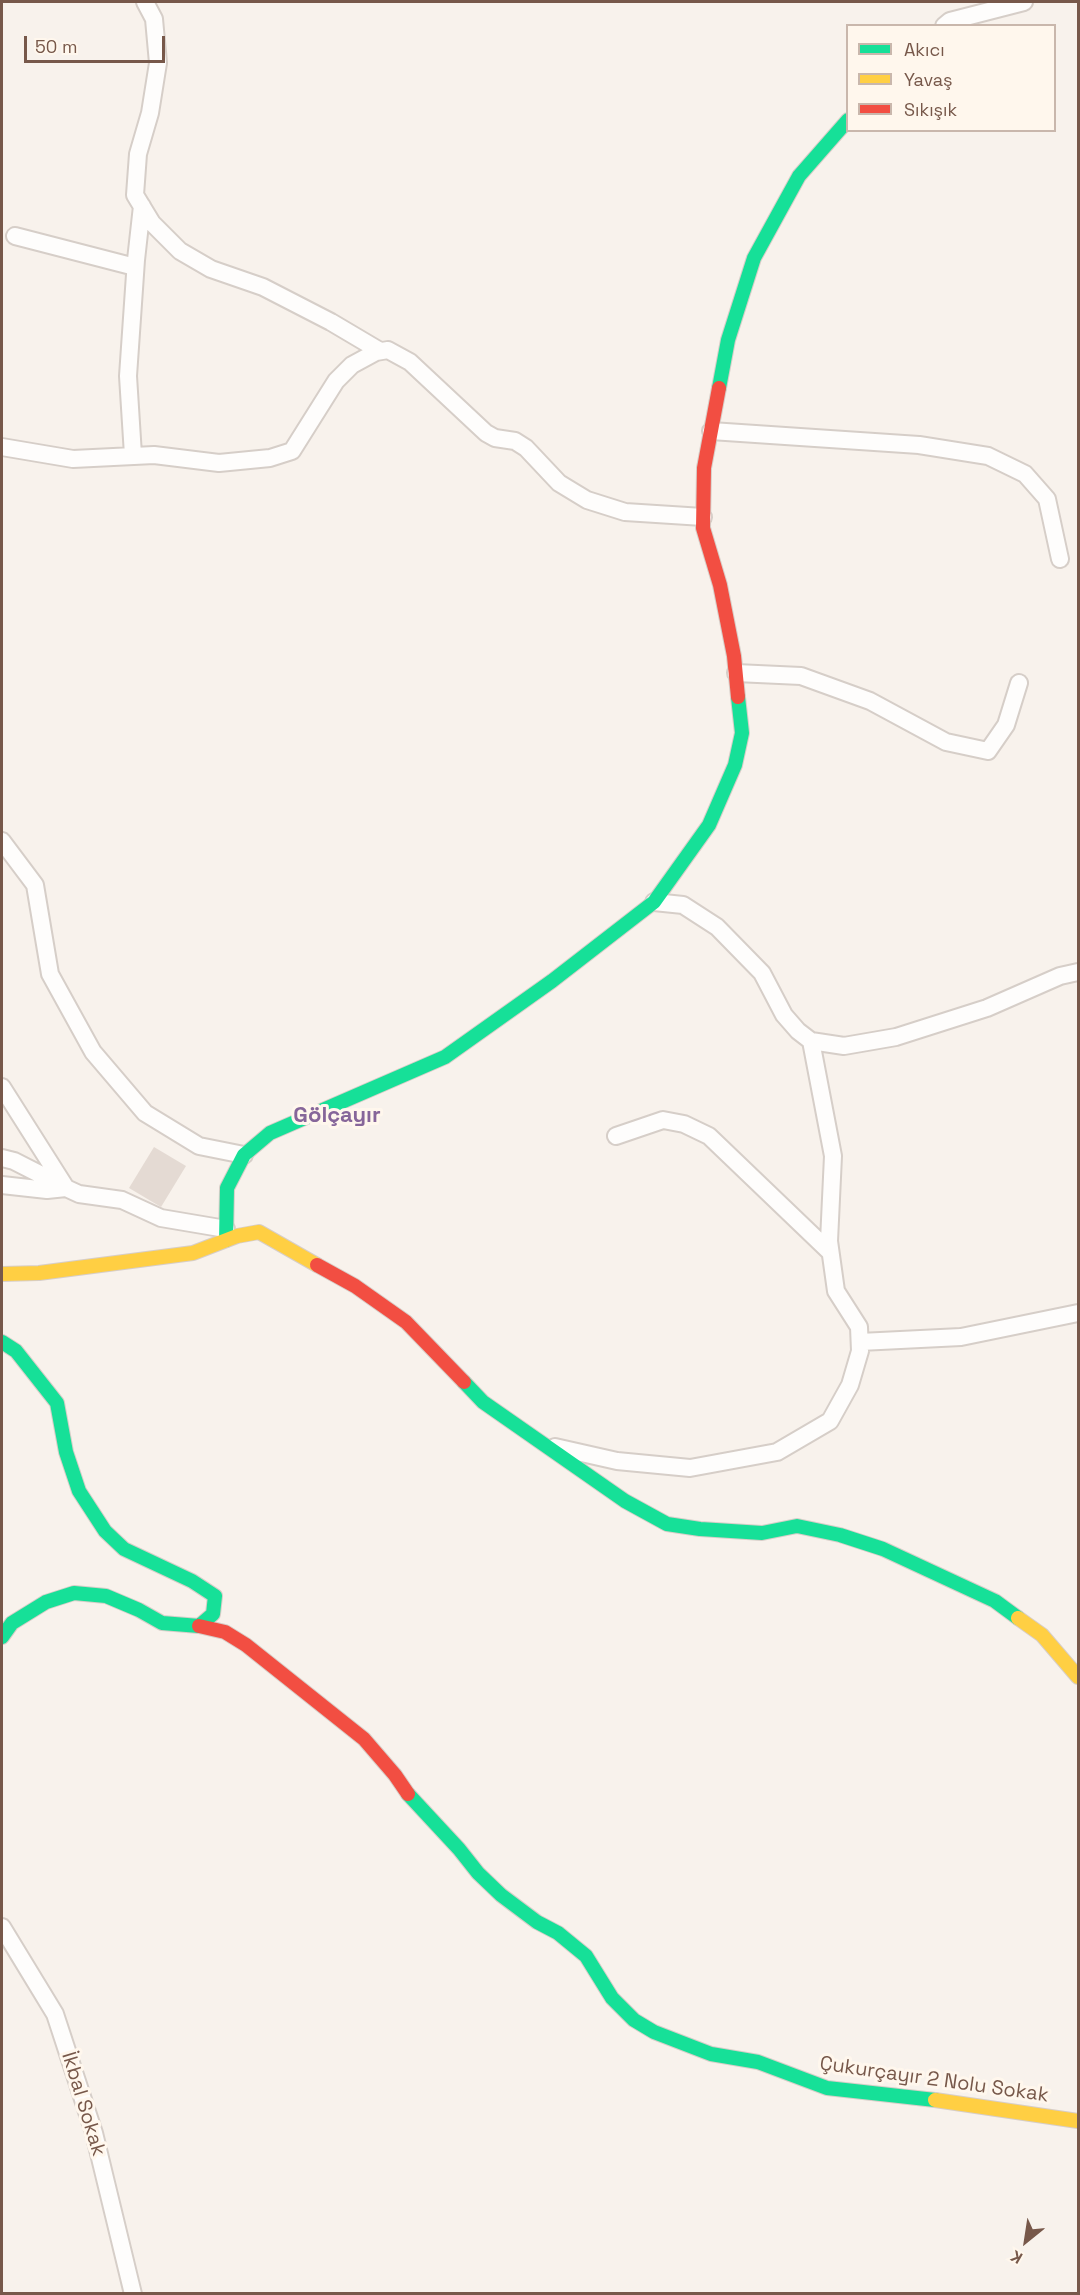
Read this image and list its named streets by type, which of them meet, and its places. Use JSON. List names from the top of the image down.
{
  "streets": {
    "street": ["Çukurçayır 2 Nolu Sokak", "İkbal Sokak"]
  },
  "districts": ["Gölçayır"],
  "legend": ["Akıcı", "Yavaş", "Sıkışık"],
  "scale_bar": "50 m",
  "north": "bottom left"
}
